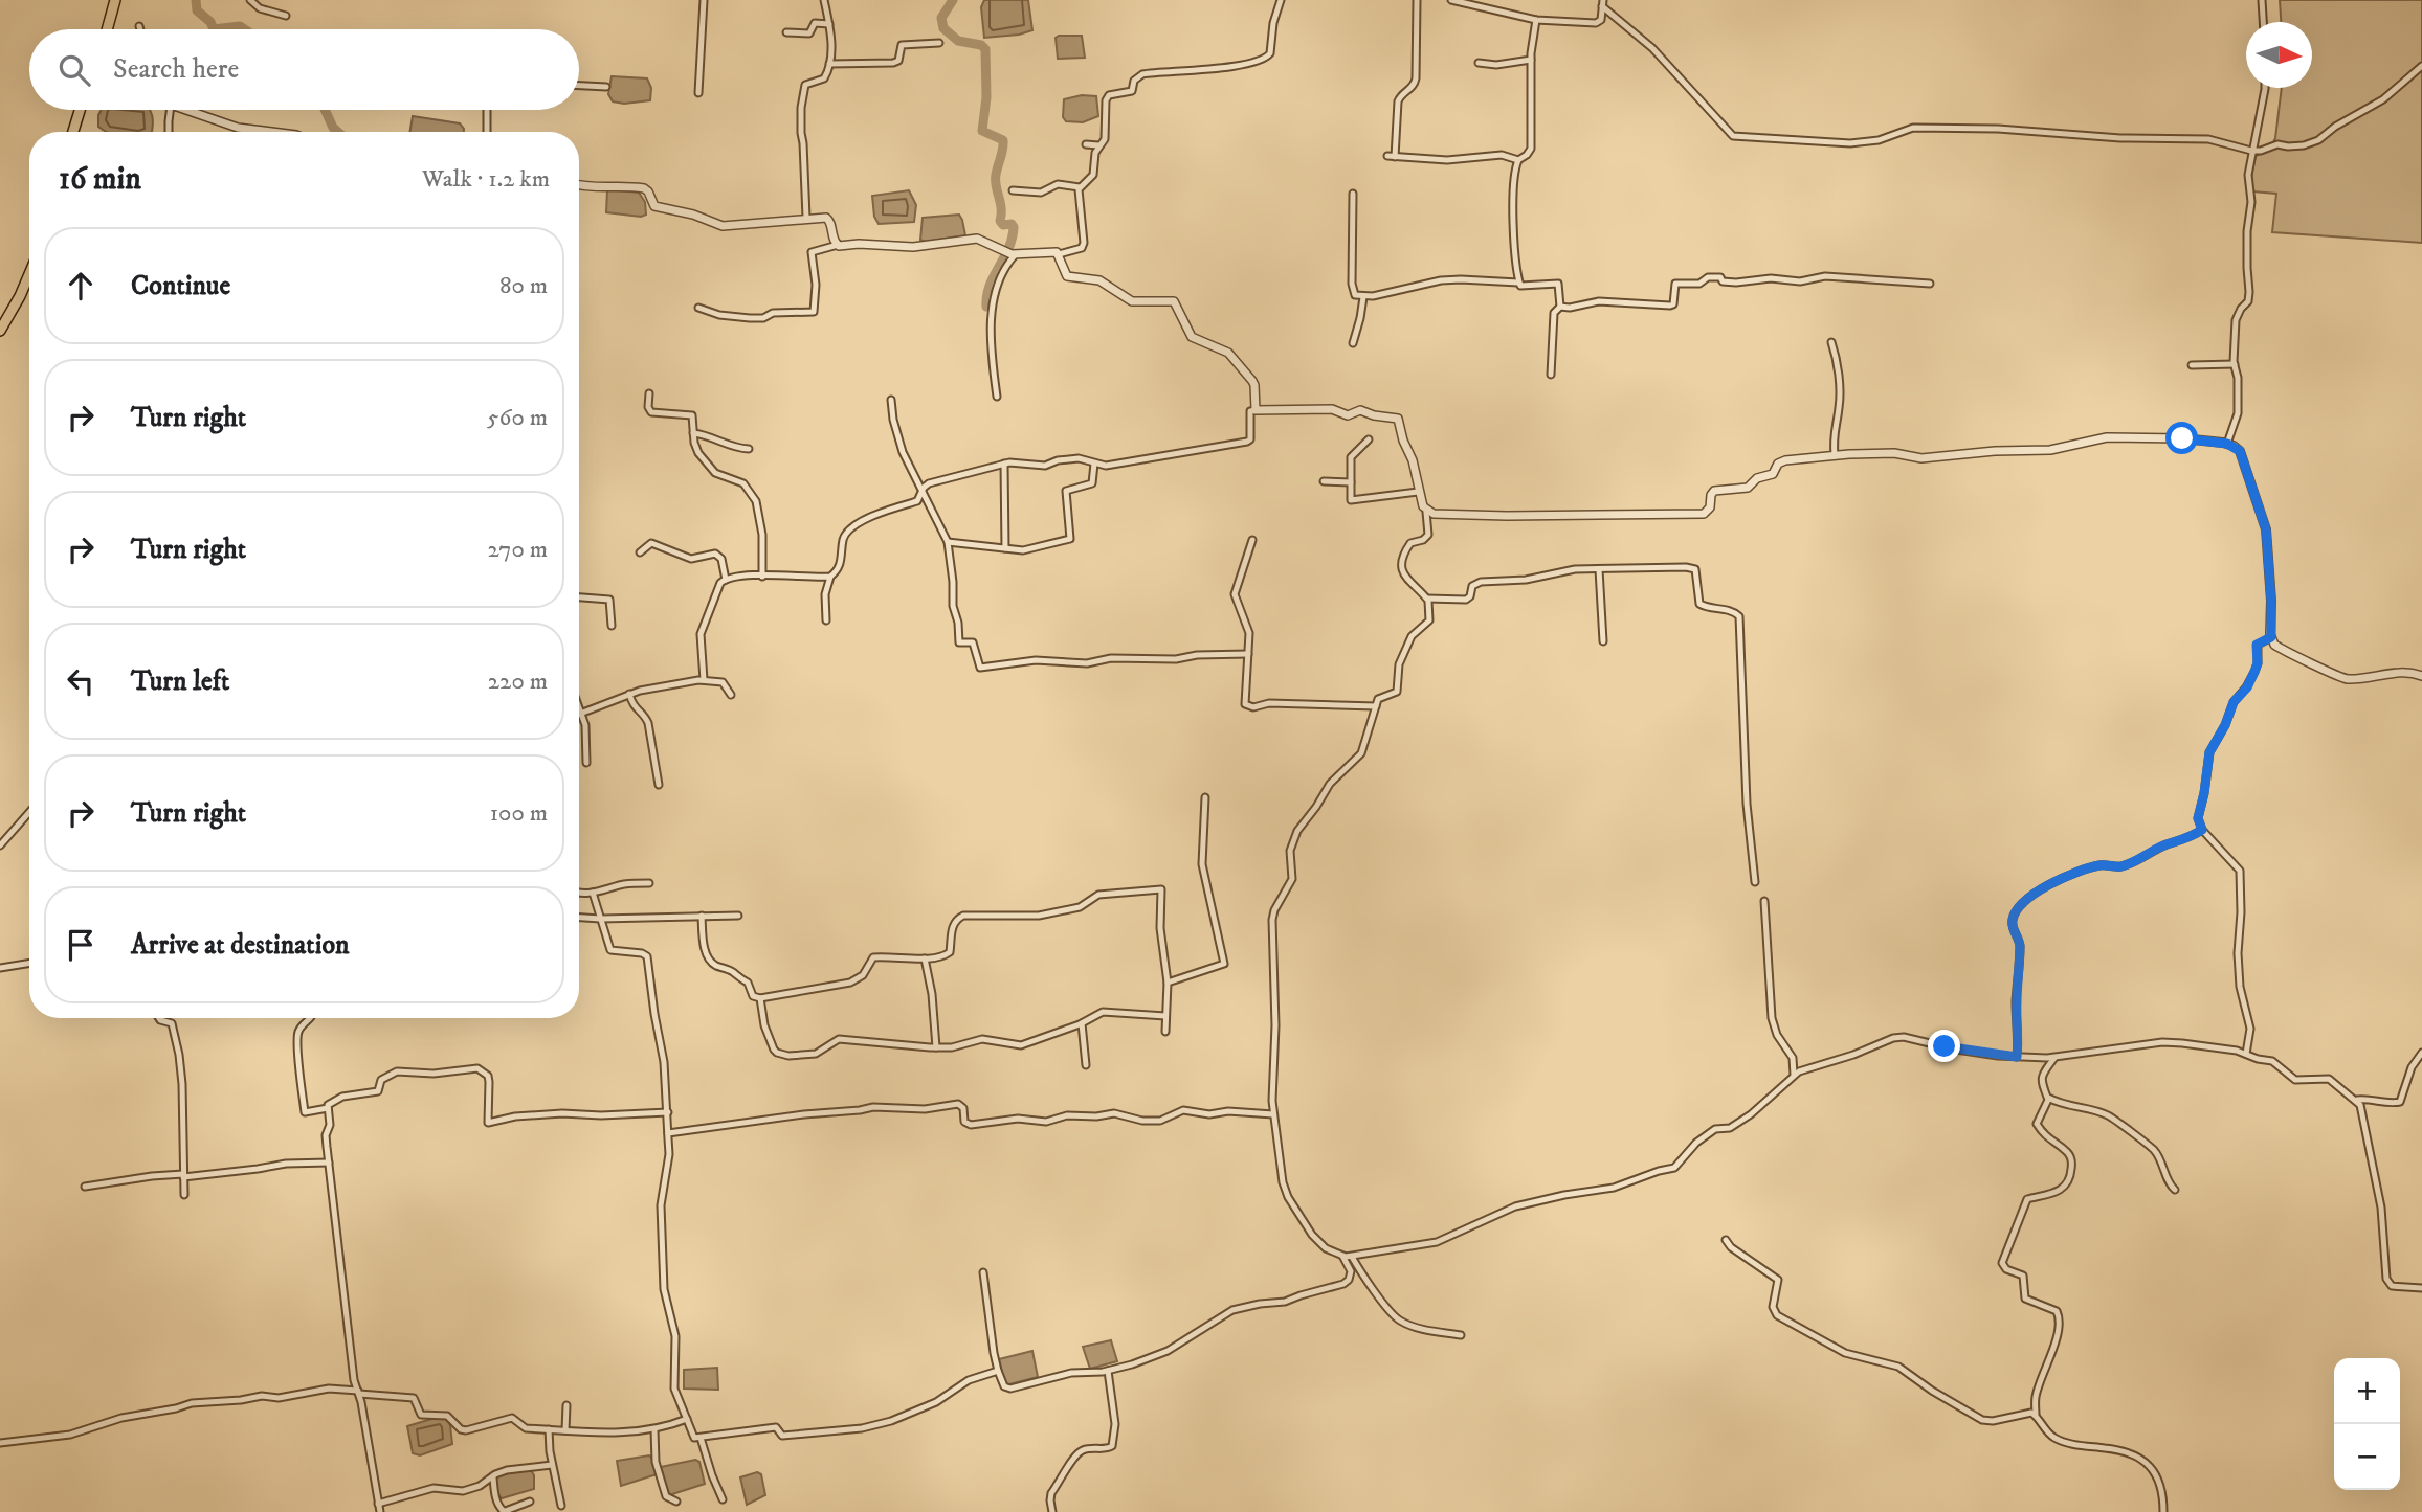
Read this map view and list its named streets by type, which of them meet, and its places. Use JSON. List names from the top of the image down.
{
  "north": "right",
  "page": {
    "search": "Search here",
    "heading": ["16 min", "Walk · 1.2 km"],
    "list": [
      ["Continue", "80 m"],
      ["Turn right", "560 m"],
      ["Turn right", "270 m"],
      ["Turn left", "220 m"],
      ["Turn right", "100 m"],
      "Arrive at destination"
    ],
    "map_buttons": ["+", "−"]
  }
}
